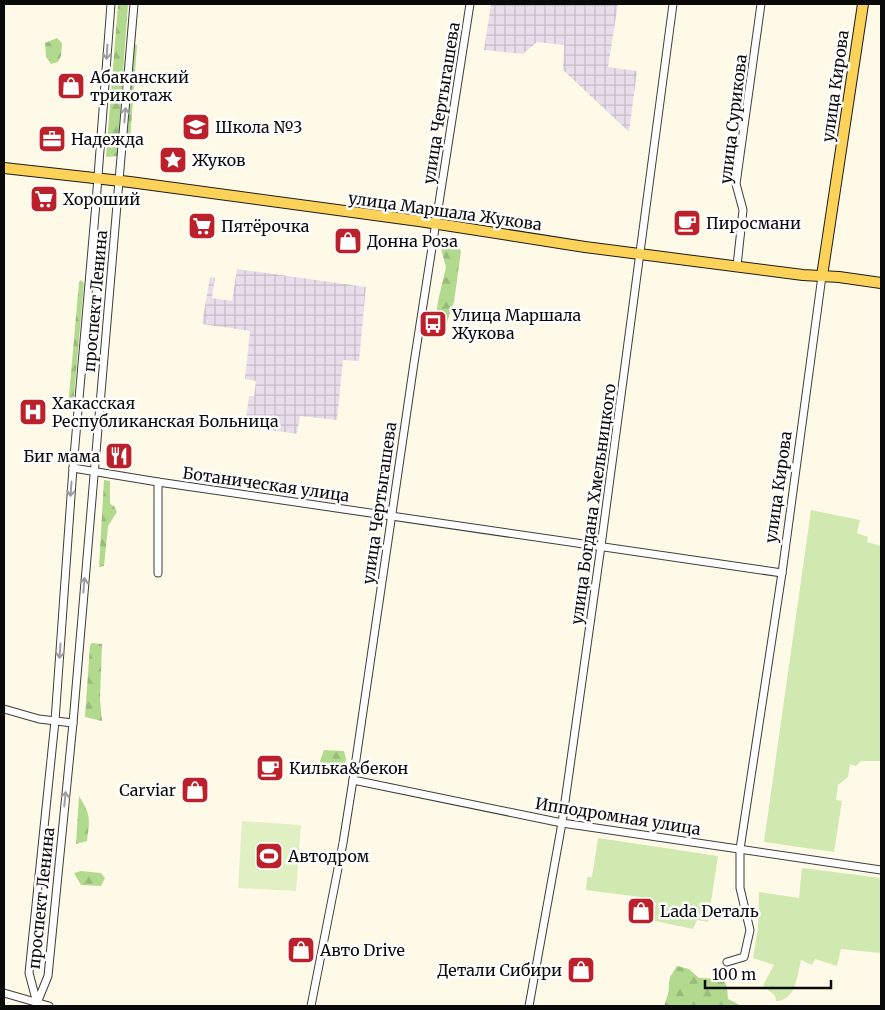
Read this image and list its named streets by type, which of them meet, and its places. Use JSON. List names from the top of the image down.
{
  "streets": {
    "main road": ["улица Кирова", "улица Маршала Жукова"],
    "street": [
      "улица Чертыгашева",
      "улица Сурикова",
      "проспект Ленина",
      "Ботаническая улица",
      "улица Богдана Хмельницкого",
      "Ипподромная улица"
    ]
  },
  "crossings": [
    ["улица Кирова", "улица Маршала Жукова"],
    ["улица Кирова", "Ботаническая улица"],
    ["улица Кирова", "Ипподромная улица"],
    ["улица Чертыгашева", "улица Маршала Жукова"],
    ["улица Чертыгашева", "Ботаническая улица"],
    ["улица Чертыгашева", "Ипподромная улица"],
    ["улица Сурикова", "улица Маршала Жукова"],
    ["улица Маршала Жукова", "проспект Ленина"],
    ["улица Маршала Жукова", "улица Богдана Хмельницкого"],
    ["проспект Ленина", "Ботаническая улица"],
    ["Ботаническая улица", "улица Богдана Хмельницкого"],
    ["улица Богдана Хмельницкого", "Ипподромная улица"]
  ],
  "places": {
    "shop": [
      "Абаканский трикотаж",
      "Донна Роза",
      "Carviar",
      "Lada Dеталь",
      "Авто Drive",
      "Детали Сибири"
    ],
    "school or university": ["Школа №3"],
    "office": ["Надежда"],
    "place": ["Жуков"],
    "supermarket": ["Хороший", "Пятёрочка"],
    "cafe": ["Пиросмани", "Килька&бекон"],
    "bus stop": ["Улица Маршала Жукова"],
    "hospital": ["Хакасская Республиканская Больница"],
    "restaurant": ["Биг мама"],
    "sports": ["Автодром"]
  },
  "scale_bar": "100 m"
}
